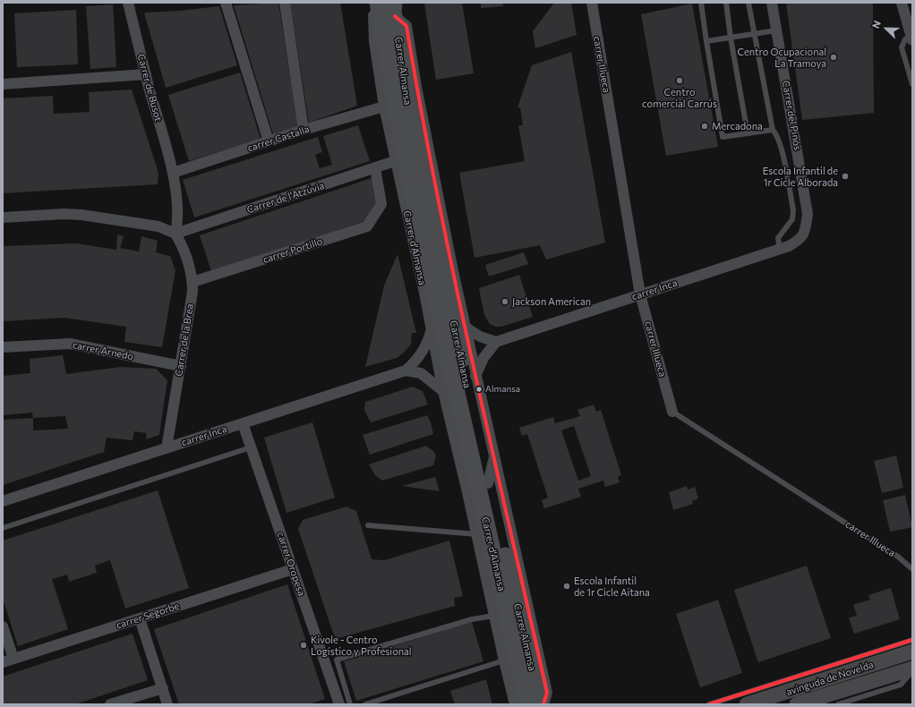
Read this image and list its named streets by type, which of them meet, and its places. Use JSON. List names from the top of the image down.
{
  "streets": {
    "main road": ["Carrer Almansa", "Carrer d'Almansa", "avinguda de Novelda"],
    "street": [
      "carrer Illueca",
      "Carrer de Busot",
      "Carrer del Pinós",
      "carrer Castalla",
      "Carrer de l'Atzúvia",
      "carrer Portillo",
      "carrer Inca",
      "Carrer de la Brea",
      "carrer Arnedo",
      "carrer Oropesa",
      "carrer Segorbe"
    ]
  },
  "crossings": [
    ["carrer Illueca", "carrer Inca"],
    ["Carrer de Busot", "carrer Castalla"],
    ["Carrer del Pinós", "carrer Inca"],
    ["carrer Castalla", "Carrer d'Almansa"],
    ["Carrer de l'Atzúvia", "Carrer d'Almansa"],
    ["Carrer de l'Atzúvia", "carrer Portillo"],
    ["Carrer de l'Atzúvia", "Carrer de la Brea"],
    ["carrer Portillo", "Carrer de la Brea"],
    ["carrer Inca", "Carrer de la Brea"],
    ["carrer Inca", "carrer Oropesa"],
    ["Carrer de la Brea", "carrer Arnedo"],
    ["carrer Oropesa", "carrer Segorbe"]
  ],
  "places": [
    "Centro Ocupacional La Tramoya",
    "Centro comercial Carrús",
    "Mercadona",
    "Escola Infantil de 1r Cicle Alborada",
    "Jackson American",
    "Almansa",
    "Escola Infantil de 1r Cicle Aitana",
    "Kivole - Centro Logístico y Profesional"
  ],
  "north": "top left"
}
